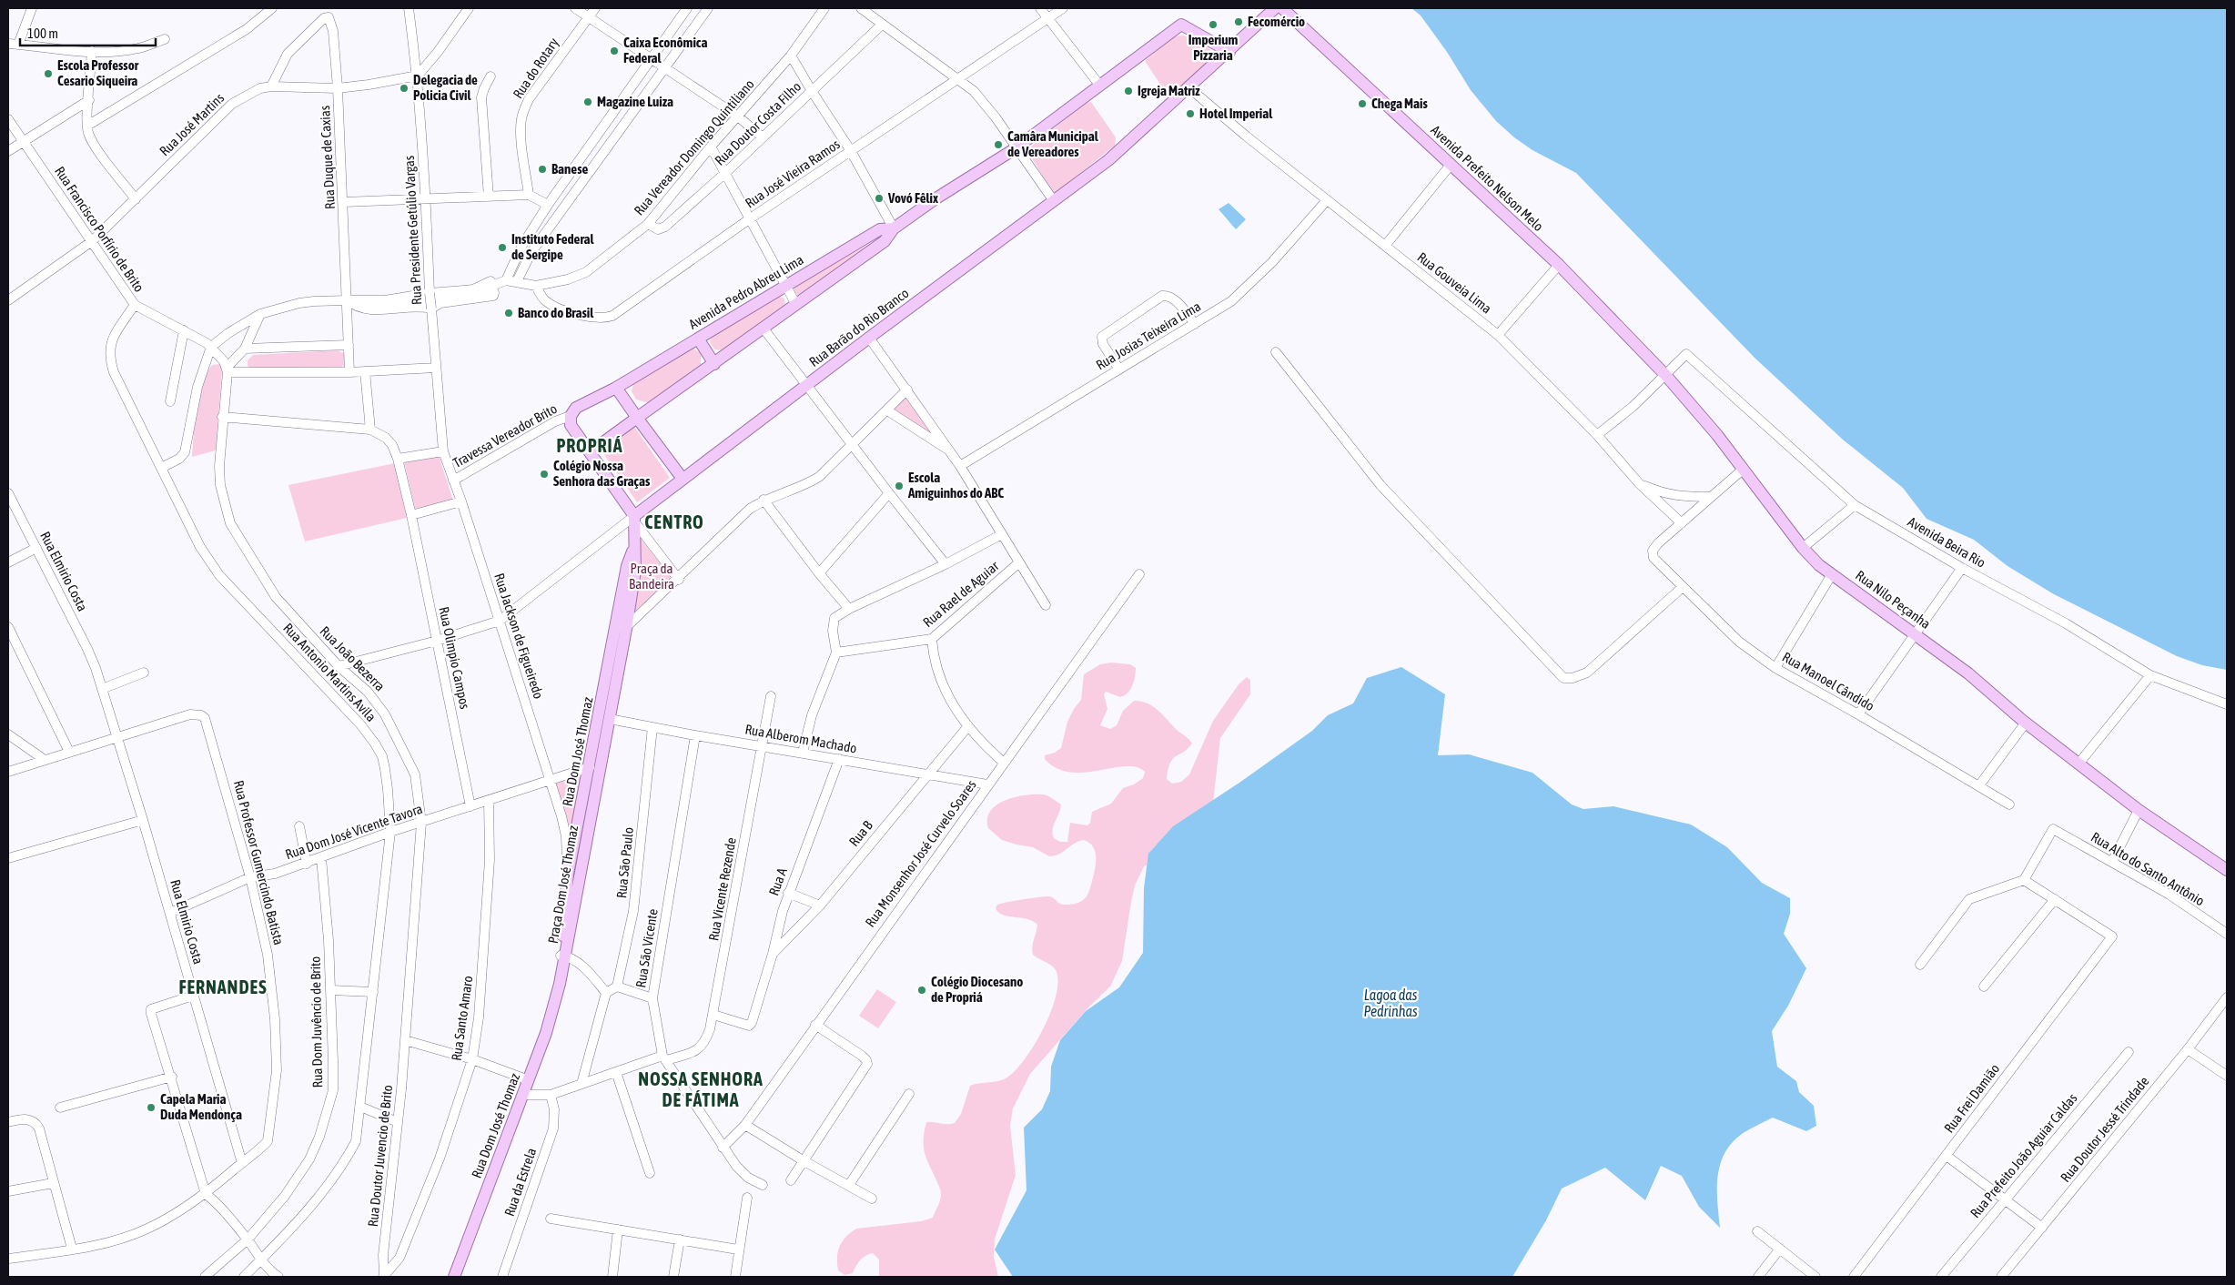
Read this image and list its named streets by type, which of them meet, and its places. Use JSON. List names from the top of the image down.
{
  "streets": {
    "main road": [
      "Avenida Prefeito Nelson Melo",
      "Avenida Pedro Abreu Lima",
      "Rua Barão do Rio Branco",
      "Rua Nilo Peçanha",
      "Rua Dom José Thomaz",
      "Praça Dom José Thomaz"
    ],
    "street": [
      "Rua do Rotary",
      "Rua Doutor Costa Filho",
      "Rua José Martins",
      "Rua Vereador Domingo Quintiliano",
      "Rua Duque de Caxias",
      "Rua José Vieira Ramos",
      "Rua Francisco Porfírio de Brito",
      "Rua Presidente Getúlio Vargas",
      "Rua Gouveia Lima",
      "Rua Josias Teixeira Lima",
      "Travessa Vereador Brito",
      "Avenida Beira Rio",
      "Rua Elmirio Costa",
      "Rua Rael de Aguiar",
      "Rua Jackson de Figueiredo",
      "Rua Olimpio Campos",
      "Rua João Bezerra",
      "Rua Antonio Martins Avila",
      "Rua Manoel Cândido",
      "Rua Alberom Machado",
      "Rua Dom José Vicente Tavora",
      "Rua B",
      "Rua Monsenhor José Curvelo Soares",
      "Rua Professor Gumercindo Batista",
      "Rua São Paulo",
      "Rua Alto do Santo Antônio",
      "Rua A",
      "Rua Vicente Rezende",
      "Rua São Vicente",
      "Rua Santo Amaro",
      "Rua Dom Juvêncio de Brito",
      "Rua Frei Damião",
      "Rua Doutor Jessé Trindade",
      "Rua Doutor Juvencio de Brito",
      "Rua Prefeito João Aguiar Caldas",
      "Rua da Estrela"
    ]
  },
  "crossings": [
    ["Rua Doutor Costa Filho", "Rua Vereador Domingo Quintiliano"],
    ["Rua José Martins", "Rua Duque de Caxias"],
    ["Rua José Martins", "Rua Francisco Porfírio de Brito"],
    ["Rua José Martins", "Rua Presidente Getúlio Vargas"],
    ["Rua Vereador Domingo Quintiliano", "Rua José Vieira Ramos"],
    ["Avenida Prefeito Nelson Melo", "Avenida Beira Rio"],
    ["Avenida Prefeito Nelson Melo", "Rua Nilo Peçanha"],
    ["Rua Francisco Porfírio de Brito", "Rua Antonio Martins Avila"],
    ["Rua Presidente Getúlio Vargas", "Travessa Vereador Brito"],
    ["Rua Presidente Getúlio Vargas", "Rua Jackson de Figueiredo"],
    ["Rua Gouveia Lima", "Rua Barão do Rio Branco"],
    ["Rua Gouveia Lima", "Rua Josias Teixeira Lima"],
    ["Rua Gouveia Lima", "Rua Manoel Cândido"],
    ["Avenida Pedro Abreu Lima", "Rua Barão do Rio Branco"],
    ["Avenida Pedro Abreu Lima", "Travessa Vereador Brito"],
    ["Travessa Vereador Brito", "Rua Jackson de Figueiredo"],
    ["Avenida Beira Rio", "Rua Nilo Peçanha"],
    ["Rua Elmirio Costa", "Rua Dom José Vicente Tavora"],
    ["Rua Elmirio Costa", "Rua Professor Gumercindo Batista"],
    ["Rua Jackson de Figueiredo", "Rua Dom José Vicente Tavora"],
    ["Rua Jackson de Figueiredo", "Praça Dom José Thomaz"],
    ["Rua Olimpio Campos", "Rua Dom José Vicente Tavora"],
    ["Rua João Bezerra", "Rua Dom José Vicente Tavora"],
    ["Rua João Bezerra", "Rua Doutor Juvencio de Brito"],
    ["Rua Antonio Martins Avila", "Rua Dom José Vicente Tavora"],
    ["Rua Alberom Machado", "Rua Dom José Thomaz"],
    ["Rua Alberom Machado", "Rua B"],
    ["Rua Alberom Machado", "Rua Monsenhor José Curvelo Soares"],
    ["Rua Alberom Machado", "Rua São Paulo"],
    ["Rua Alberom Machado", "Rua A"],
    ["Rua Alberom Machado", "Rua Vicente Rezende"],
    ["Rua Alberom Machado", "Rua São Vicente"],
    ["Rua Dom José Thomaz", "Praça Dom José Thomaz"],
    ["Rua Dom José Thomaz", "Rua Vicente Rezende"],
    ["Rua Dom José Vicente Tavora", "Rua Professor Gumercindo Batista"],
    ["Rua Dom José Vicente Tavora", "Praça Dom José Thomaz"],
    ["Rua Dom José Vicente Tavora", "Rua Santo Amaro"],
    ["Rua Dom José Vicente Tavora", "Rua Dom Juvêncio de Brito"],
    ["Rua B", "Rua A"],
    ["Rua Monsenhor José Curvelo Soares", "Rua São Vicente"],
    ["Rua A", "Rua Vicente Rezende"],
    ["Rua Vicente Rezende", "Rua São Vicente"],
    ["Rua Vicente Rezende", "Rua da Estrela"],
    ["Rua Santo Amaro", "Rua Doutor Juvencio de Brito"]
  ],
  "districts": [
    "PROPRIÁ",
    "CENTRO",
    "FERNANDES",
    "NOSSA SENHORA DE FÁTIMA"
  ],
  "water": ["Lagoa das Pedrinhas"],
  "parks": ["Praça da Bandeira"],
  "places": [
    "Fecomércio",
    "Imperium Pizzaria",
    "Caixa Econômica Federal",
    "Escola Professor Cesario Siqueira",
    "Delegacia de Policia Civil",
    "Igreja Matriz",
    "Magazine Luiza",
    "Chega Mais",
    "Hotel Imperial",
    "Camâra Municipal de Vereadores",
    "Banese",
    "Vovó Fêlix",
    "Instituto Federal de Sergipe",
    "Banco do Brasil",
    "Colégio Nossa Senhora das Graças",
    "Escola Amiguinhos do ABC",
    "Colégio Diocesano de Propriá",
    "Capela Maria Duda Mendonça"
  ],
  "scale_bar": "100 m"
}
